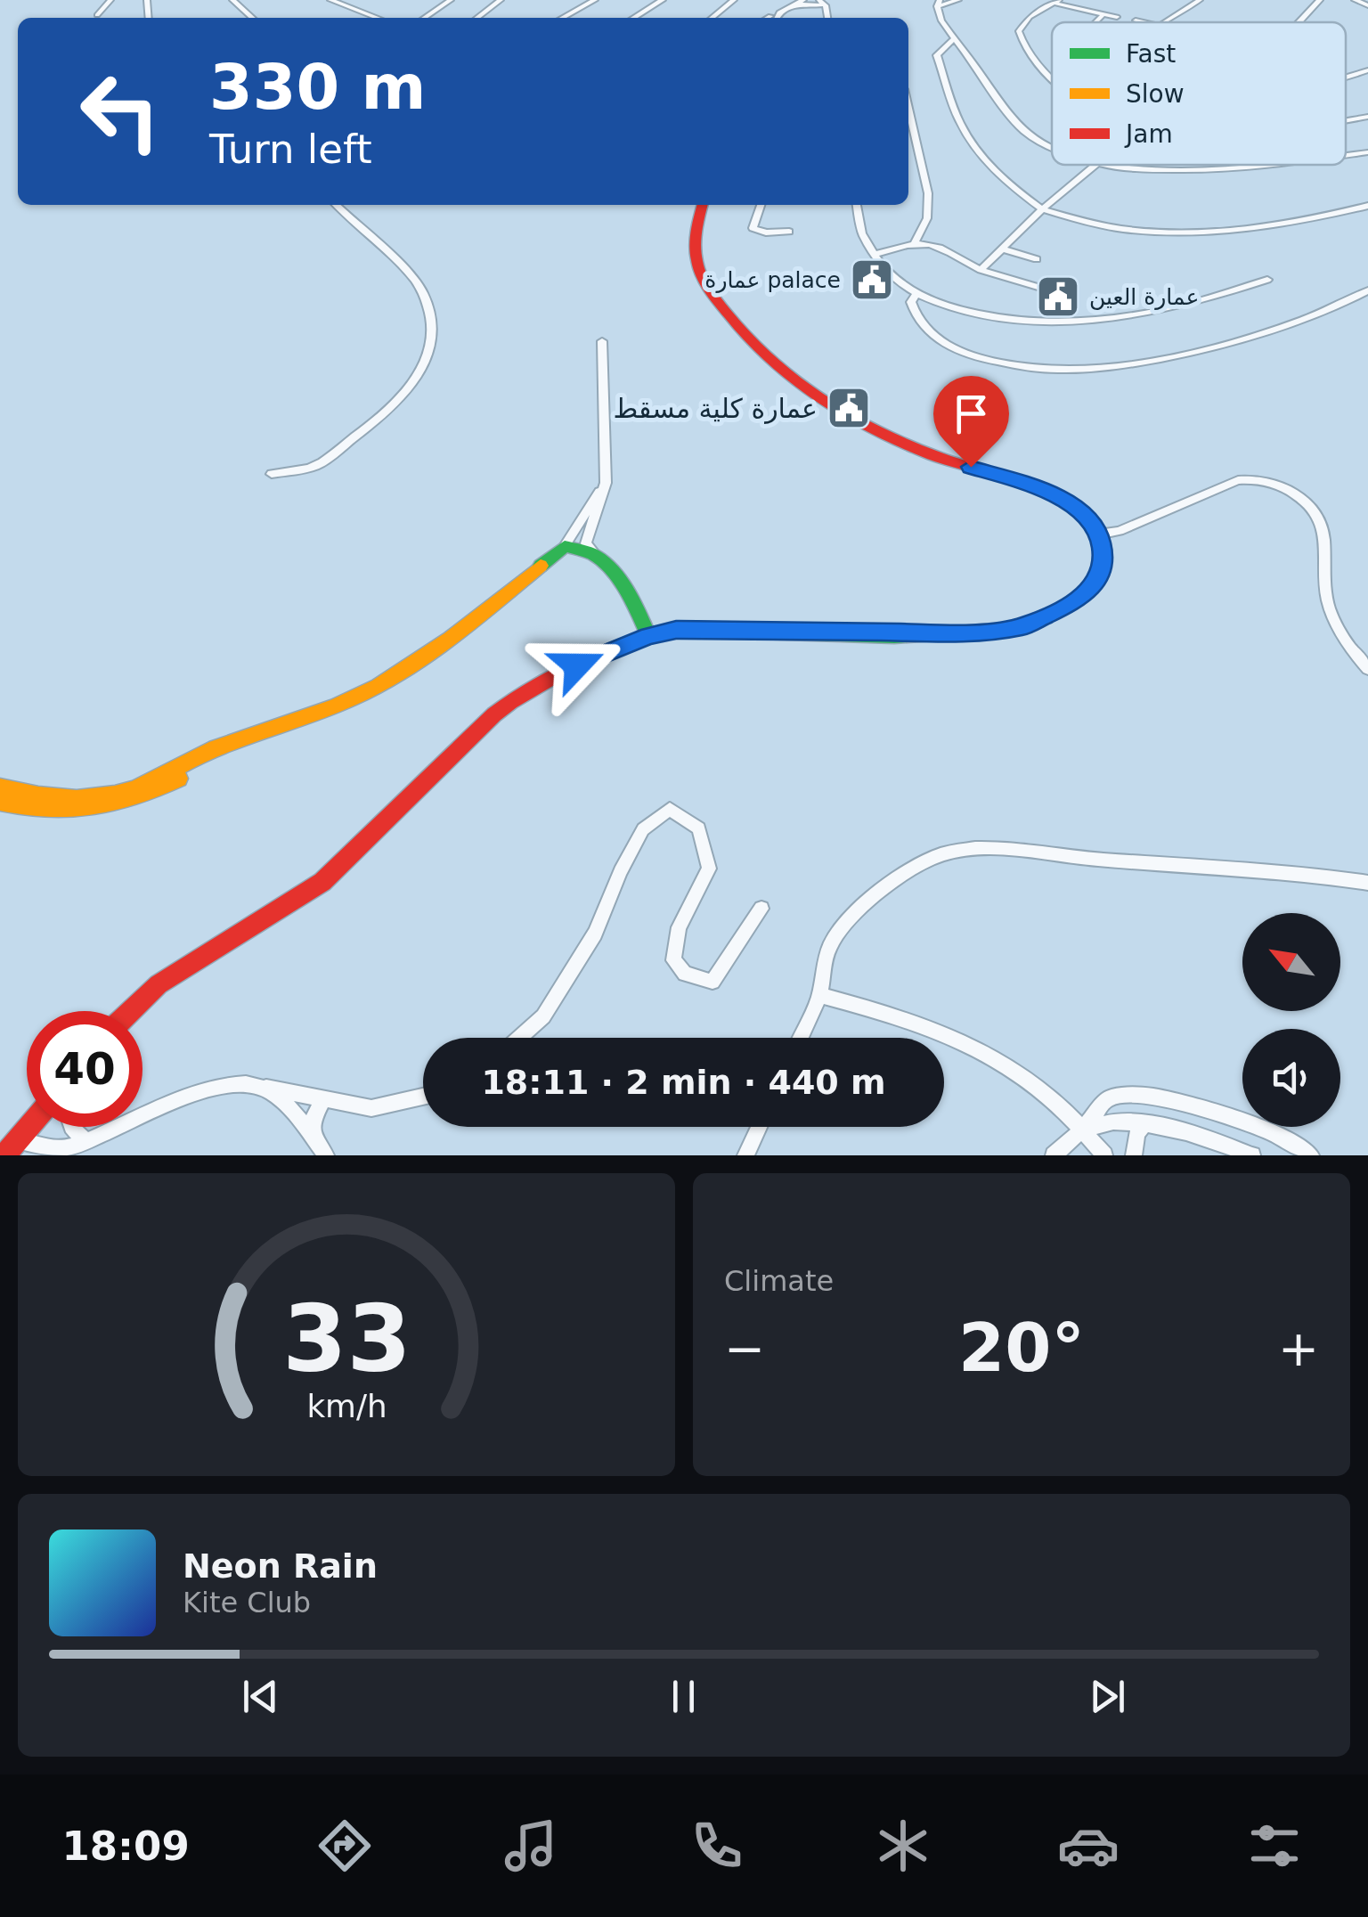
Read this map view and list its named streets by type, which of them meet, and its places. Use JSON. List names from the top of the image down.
{
  "places": {
    "public building": ["عمارة palace", "عمارة العين", "عمارة كلية مسقط"]
  },
  "legend": ["Fast", "Slow", "Jam"],
  "north": "top left",
  "page": {
    "turn": ["330 m", "Turn left"],
    "limit": "40",
    "trip": "18:11 · 2 min · 440 m",
    "tile": "Climate",
    "heat": ["−", "20°", "+"],
    "song": ["Neon Rain", "Kite Club"],
    "tabs": "18:09",
    "gauge": ["33", "km/h"]
  }
}
